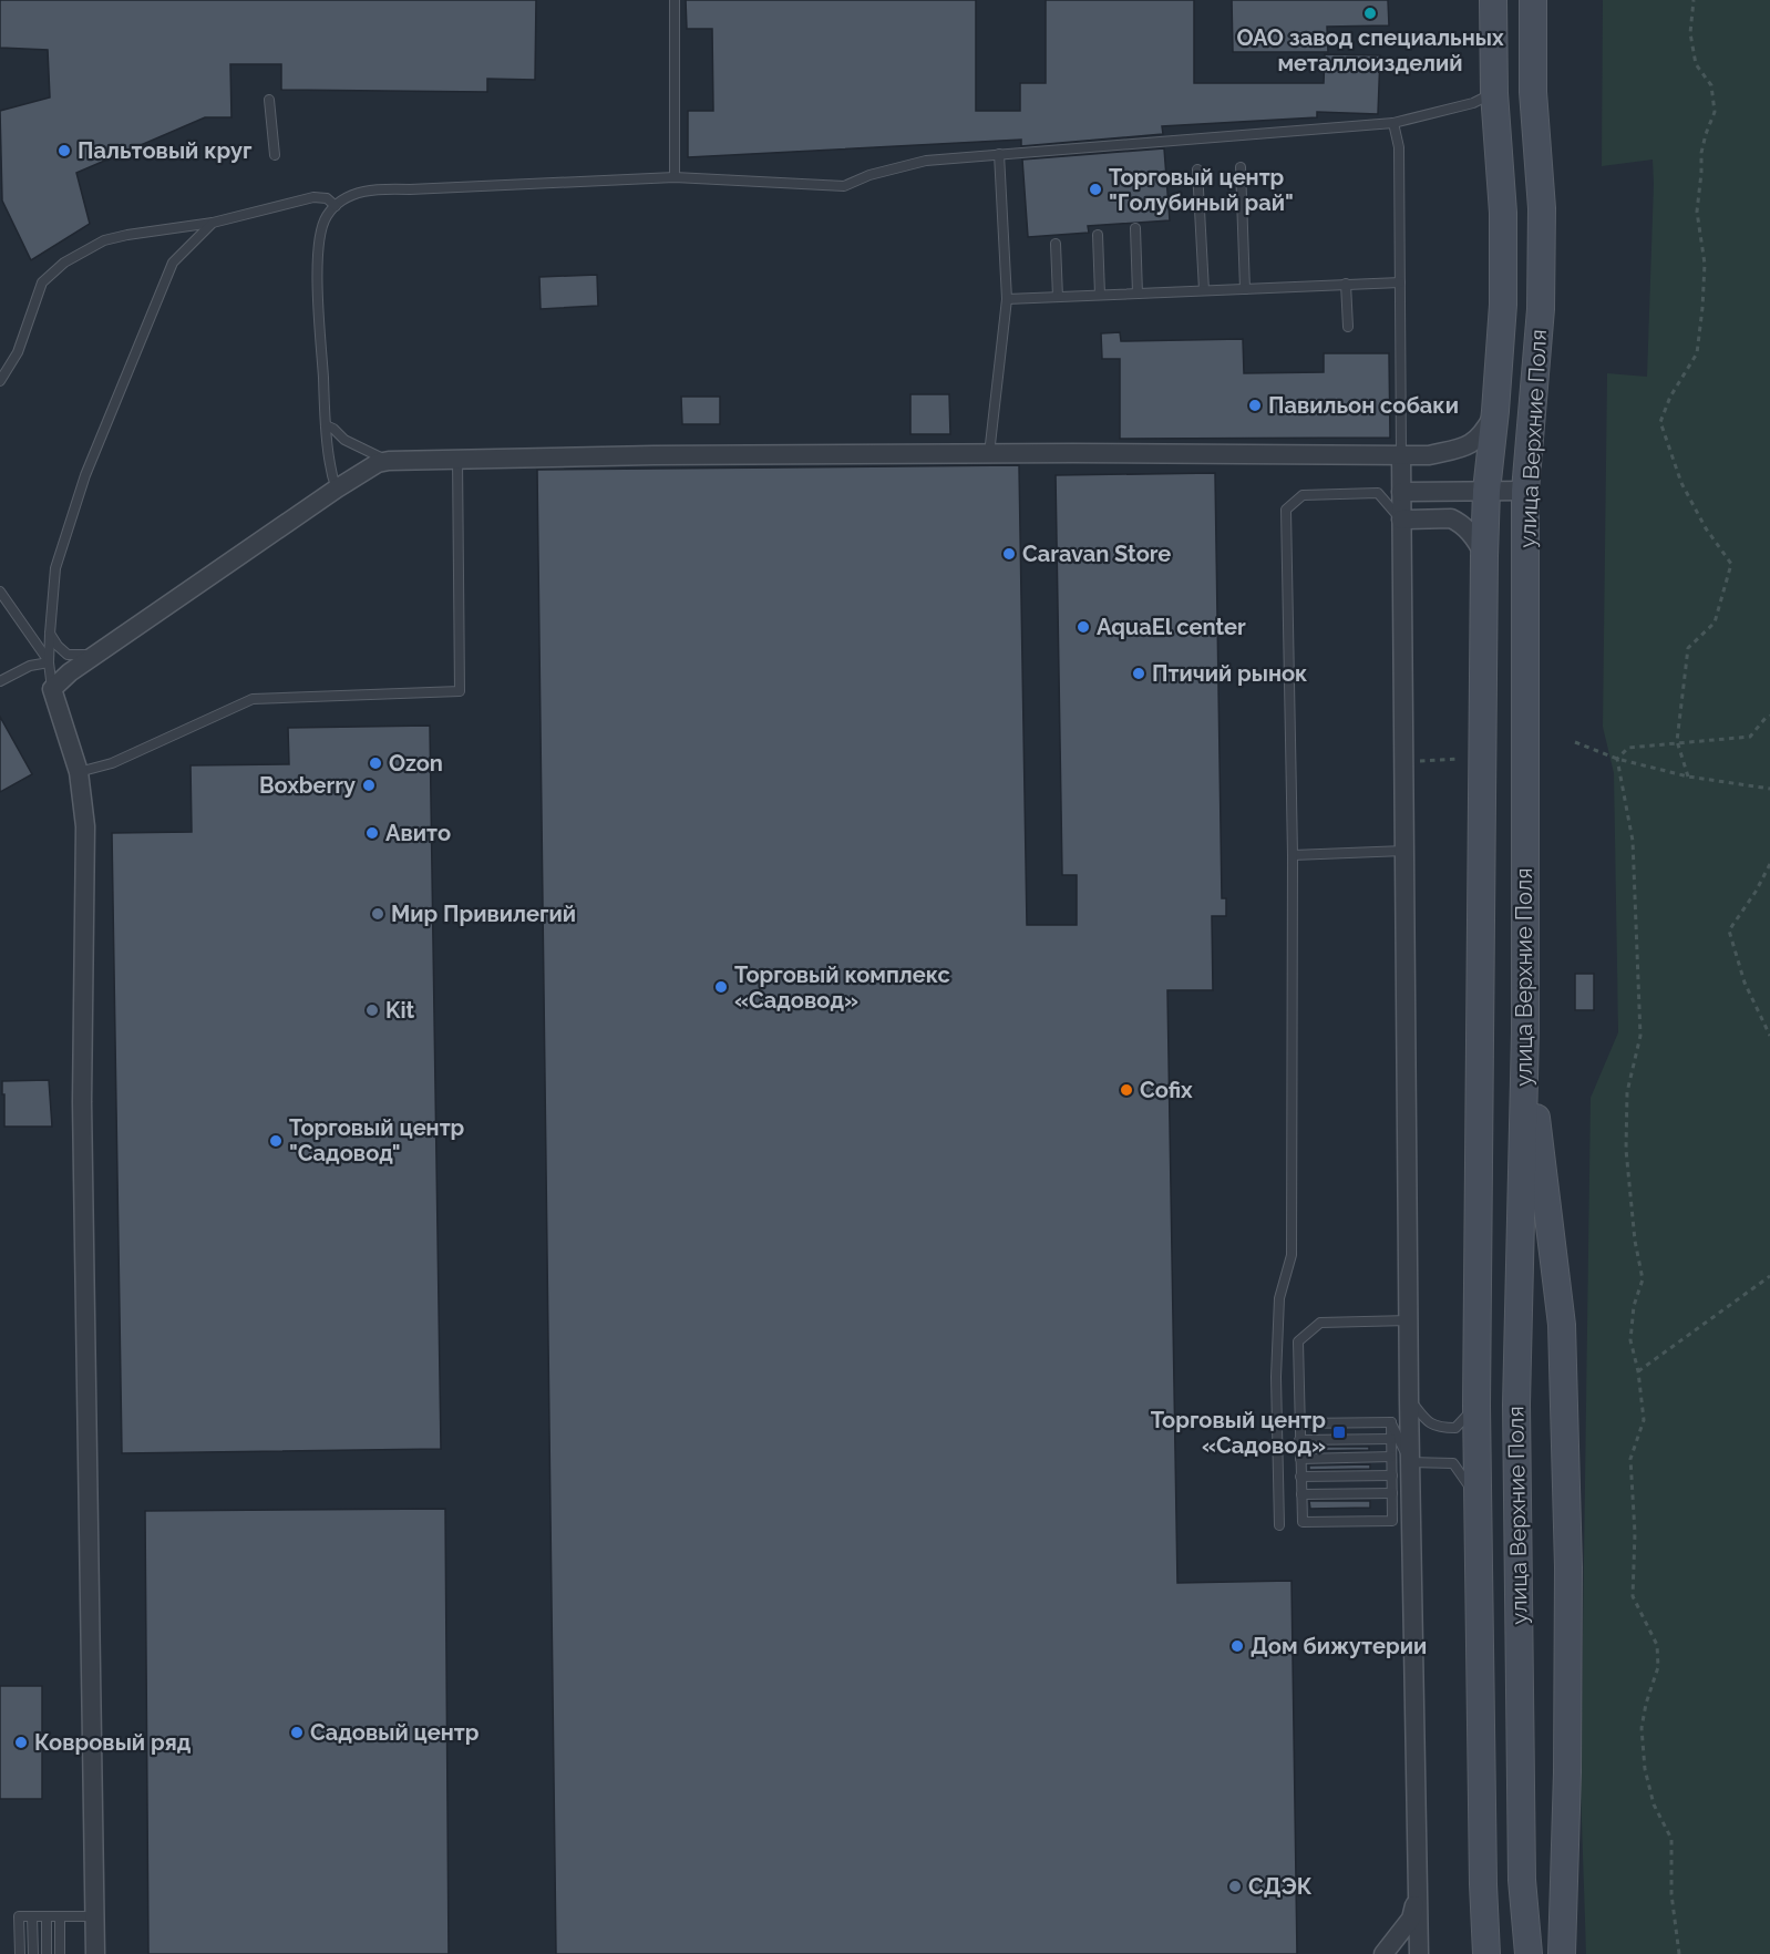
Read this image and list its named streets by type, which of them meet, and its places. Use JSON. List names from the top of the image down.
{
  "streets": {
    "main road": ["улица Верхние Поля"]
  },
  "places": {
    "other": [
      "ОАО завод специальных металлоизделий",
      "Пальтовый круг",
      "Торговый центр \"Голубиный рай\"",
      "Павильон собаки",
      "Caravan Store",
      "AquaEl center",
      "Птичий рынок",
      "Ozon",
      "Boxberry",
      "Авито",
      "Мир Привилегий",
      "Торговый комплекс «Садовод»",
      "Kit",
      "Cofix",
      "Торговый центр \"Садовод\"",
      "Дом бижутерии",
      "Садовый центр",
      "Ковровый ряд",
      "СДЭК"
    ],
    "transit": ["Торговый центр «Садовод»"]
  }
}
